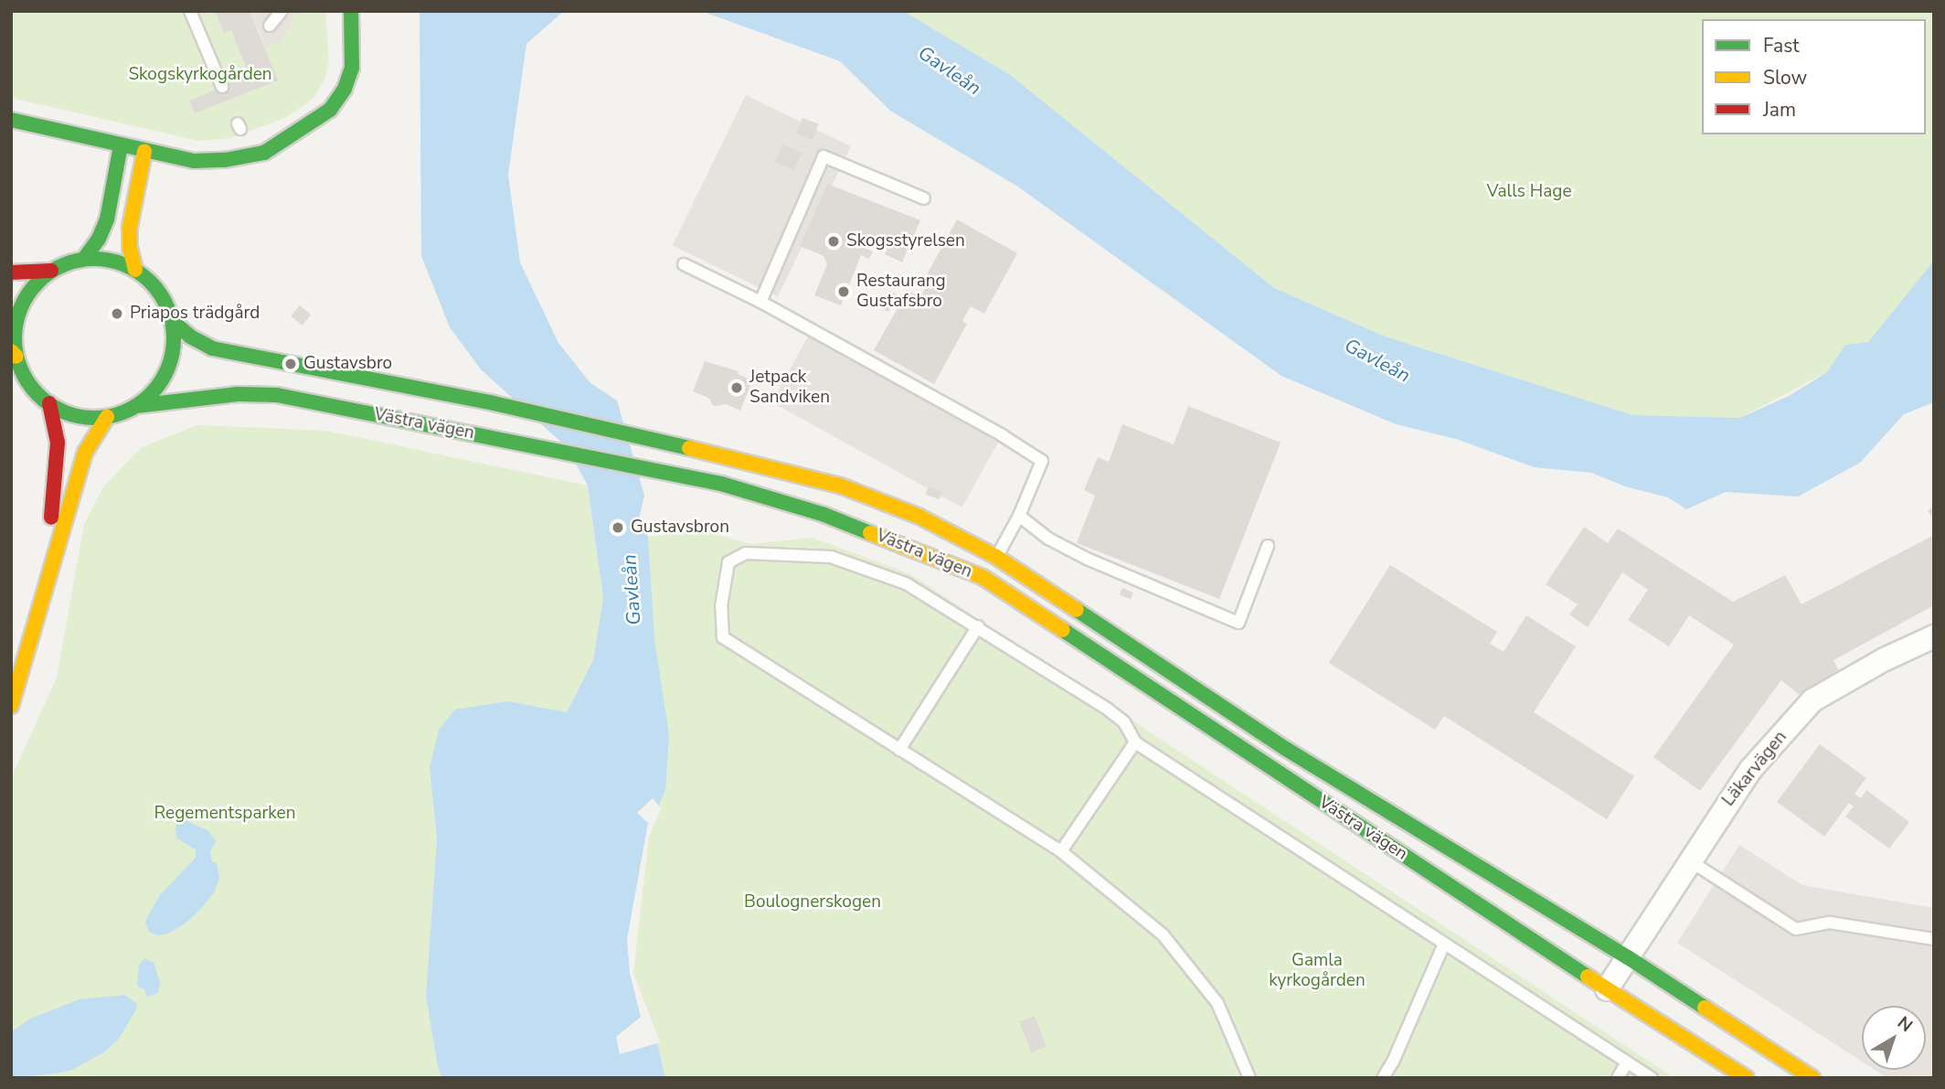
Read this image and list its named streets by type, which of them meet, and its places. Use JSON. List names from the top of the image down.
{
  "streets": {
    "main road": ["Västra vägen"],
    "street": ["Läkarvägen"]
  },
  "crossings": [
    ["Västra vägen", "Läkarvägen"]
  ],
  "water": ["Gavleån"],
  "parks": [
    "Skogskyrkogården",
    "Valls Hage",
    "Regementsparken",
    "Boulognerskogen",
    "Gamla kyrkogården"
  ],
  "places": [
    "Skogsstyrelsen",
    "Restaurang Gustafsbro",
    "Priapos trädgård",
    "Gustavsbro",
    "Jetpack Sandviken",
    "Gustavsbron"
  ],
  "legend": ["Fast", "Slow", "Jam"],
  "north": "top right"
}
